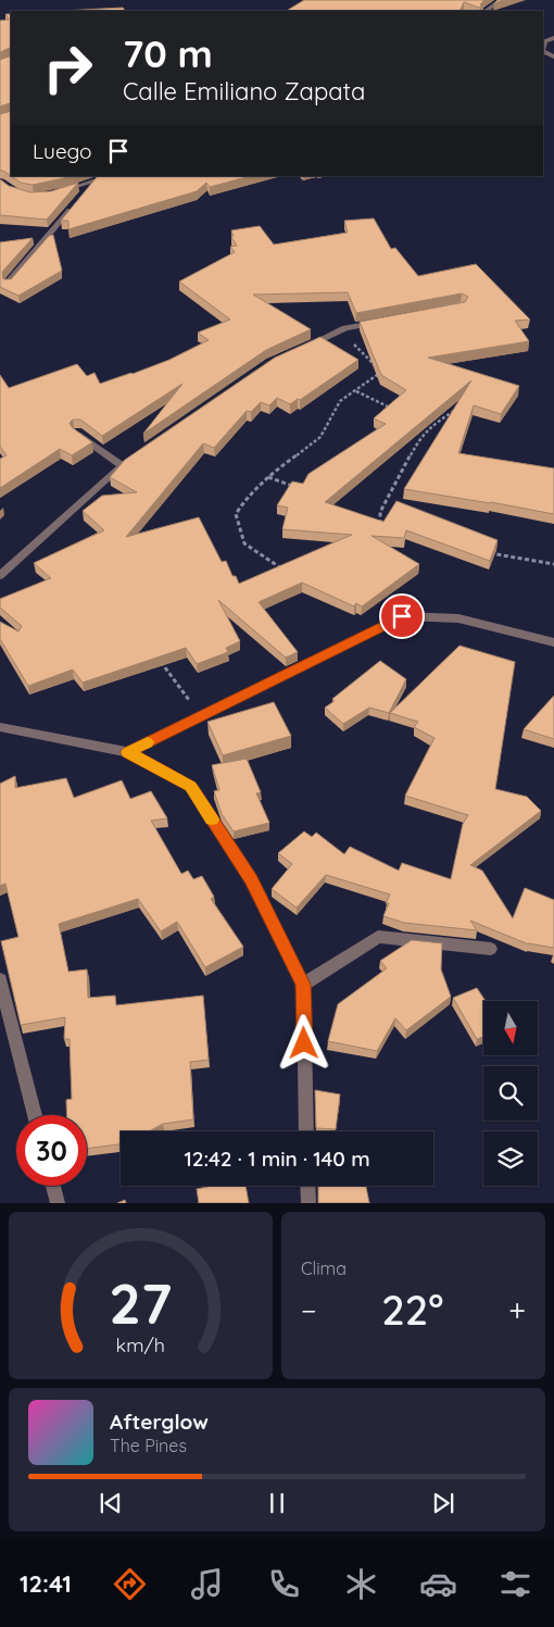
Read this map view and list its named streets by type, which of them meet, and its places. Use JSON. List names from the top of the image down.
{
  "north": "bottom",
  "page": {
    "turn": ["70 m", "Calle Emiliano Zapata"],
    "then": "Luego",
    "limit": "30",
    "trip": "12:42 · 1 min · 140 m",
    "tile": "Clima",
    "heat": ["−", "22°", "+"],
    "song": ["Afterglow", "The Pines"],
    "tabs": "12:41",
    "gauge": ["27", "km/h"]
  }
}
